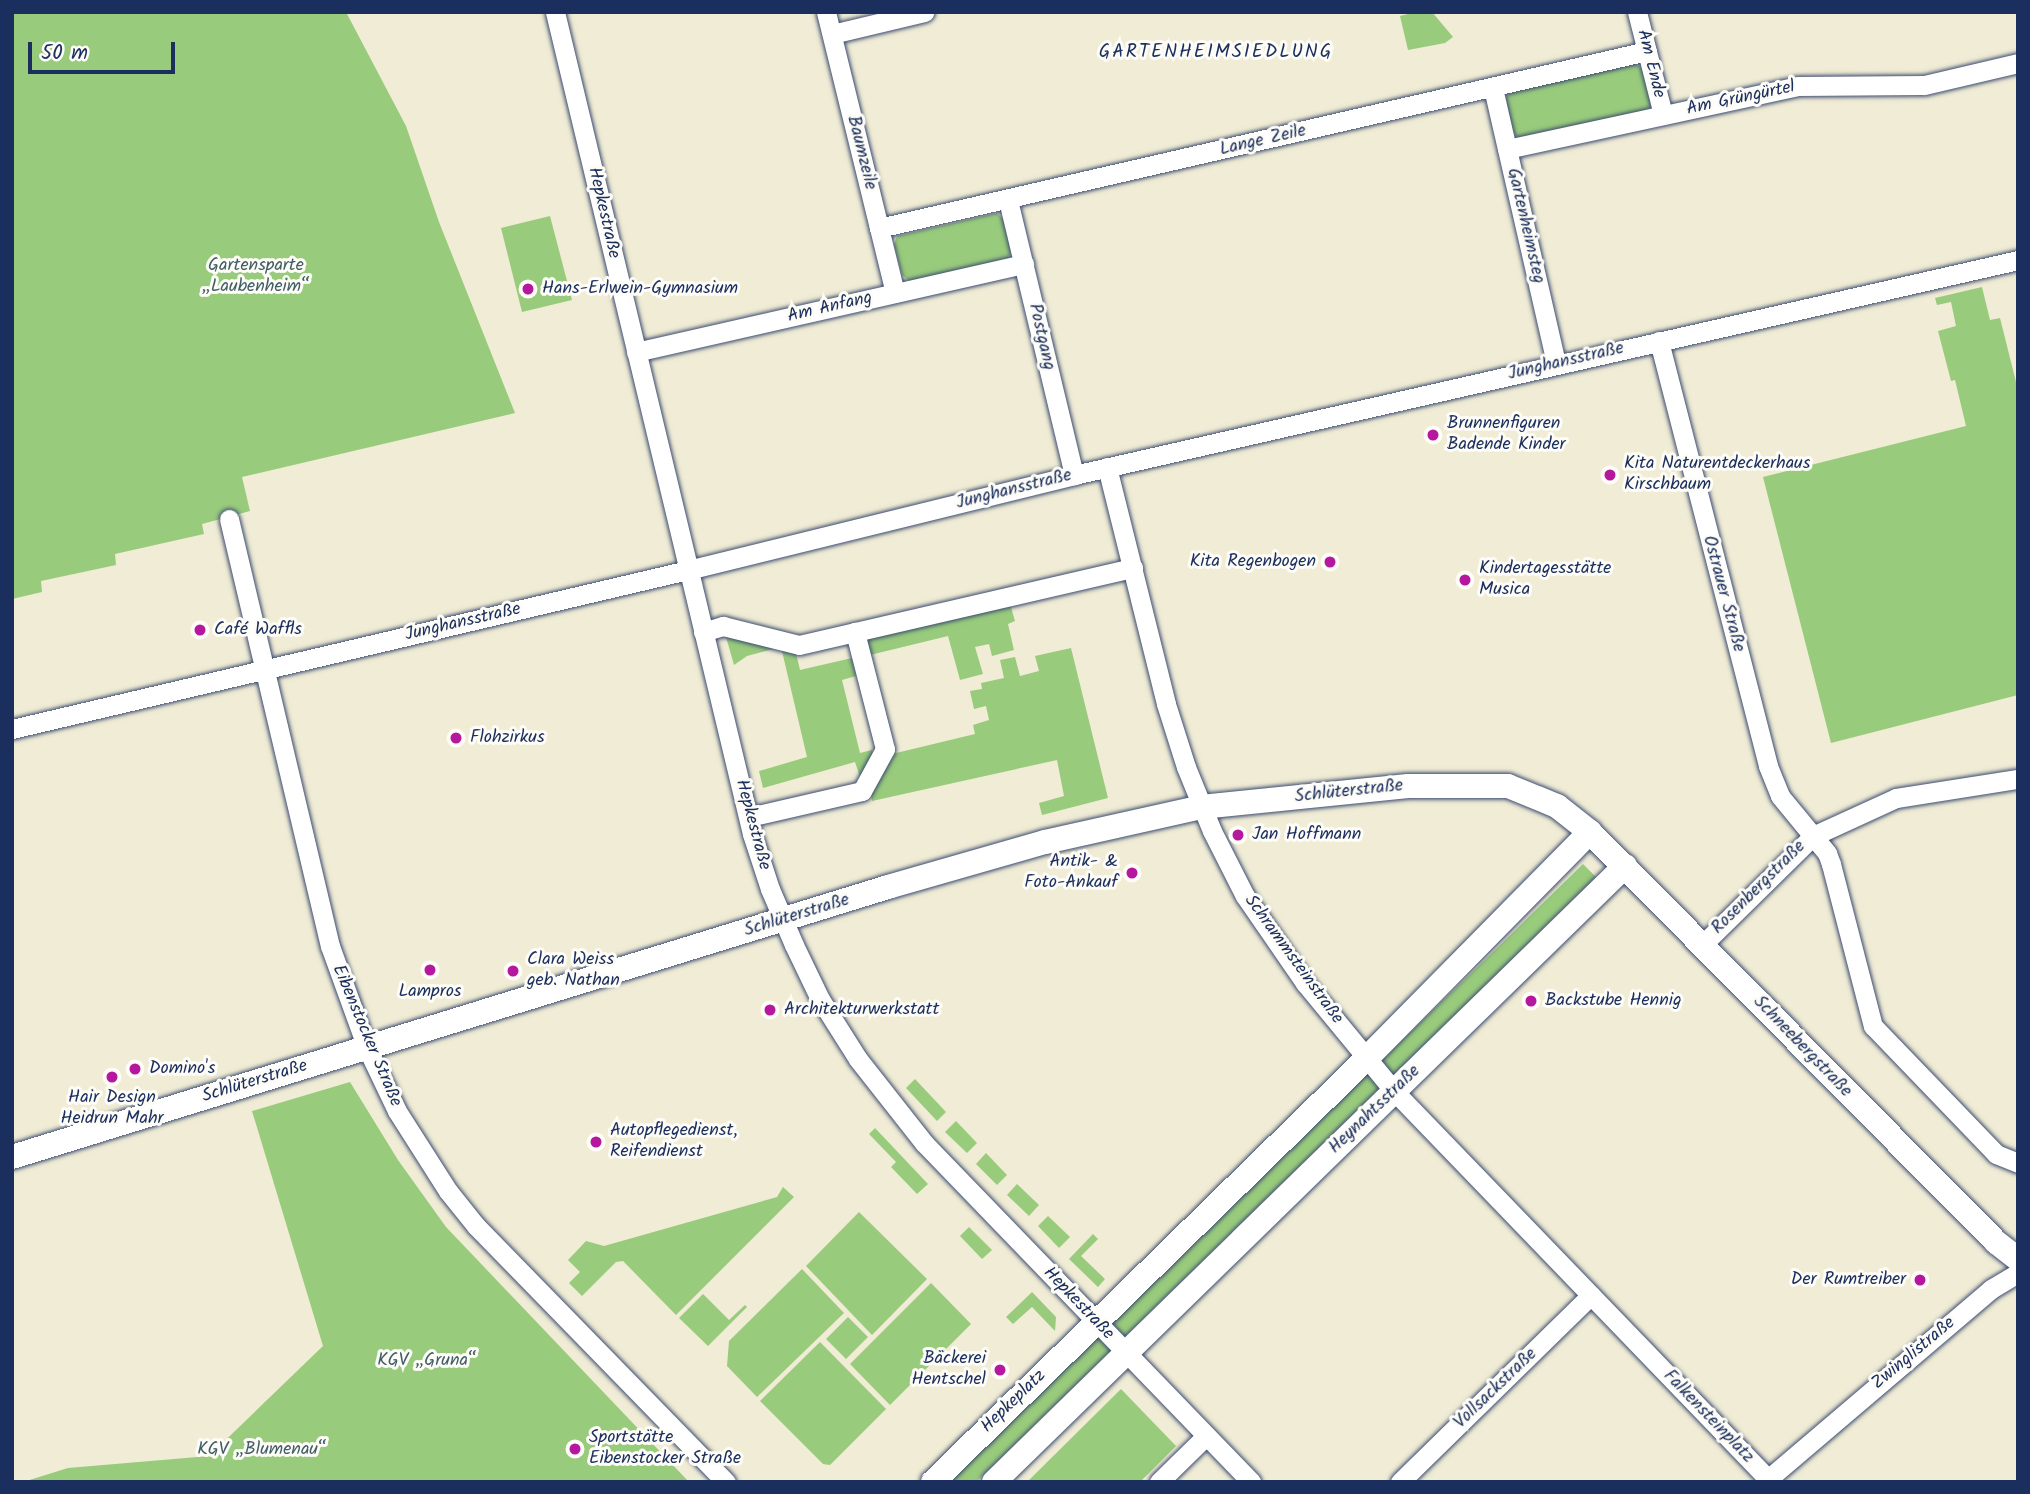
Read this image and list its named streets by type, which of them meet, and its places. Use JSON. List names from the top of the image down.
{
  "streets": {
    "street": [
      "Am Ende",
      "Am Grüngürtel",
      "Lange Zeile",
      "Baumzeile",
      "Hepkestraße",
      "Gartenheimsteg",
      "Am Anfang",
      "Postgang",
      "Junghansstraße",
      "Ostrauer Straße",
      "Schlüterstraße",
      "Rosenbergstraße",
      "Schrammsteinstraße",
      "Eibenstocker Straße",
      "Schneebergstraße",
      "Heynahtsstraße",
      "Zwinglistraße",
      "Vollsackstraße",
      "Hepkeplatz",
      "Falkensteinplatz"
    ]
  },
  "crossings": [
    ["Am Ende", "Am Grüngürtel"],
    ["Am Ende", "Lange Zeile"],
    ["Am Grüngürtel", "Gartenheimsteg"],
    ["Lange Zeile", "Baumzeile"],
    ["Lange Zeile", "Gartenheimsteg"],
    ["Lange Zeile", "Postgang"],
    ["Baumzeile", "Am Anfang"],
    ["Hepkestraße", "Am Anfang"],
    ["Hepkestraße", "Junghansstraße"],
    ["Hepkestraße", "Schlüterstraße"],
    ["Hepkestraße", "Heynahtsstraße"],
    ["Hepkestraße", "Hepkeplatz"],
    ["Gartenheimsteg", "Junghansstraße"],
    ["Am Anfang", "Postgang"],
    ["Postgang", "Junghansstraße"],
    ["Junghansstraße", "Ostrauer Straße"],
    ["Junghansstraße", "Schrammsteinstraße"],
    ["Junghansstraße", "Eibenstocker Straße"],
    ["Ostrauer Straße", "Rosenbergstraße"],
    ["Schlüterstraße", "Schrammsteinstraße"],
    ["Schlüterstraße", "Eibenstocker Straße"],
    ["Schlüterstraße", "Schneebergstraße"],
    ["Rosenbergstraße", "Schneebergstraße"],
    ["Schrammsteinstraße", "Heynahtsstraße"],
    ["Schrammsteinstraße", "Vollsackstraße"],
    ["Schrammsteinstraße", "Falkensteinplatz"],
    ["Schneebergstraße", "Heynahtsstraße"],
    ["Zwinglistraße", "Falkensteinplatz"]
  ],
  "districts": ["GARTENHEIMSIEDLUNG"],
  "parks": ["Gartensparte „Laubenheim“", "KGV „Gruna“", "KGV „Blumenau“"],
  "places": [
    "Hans-Erlwein-Gymnasium",
    "Brunnenfiguren Badende Kinder",
    "Kita Naturentdeckerhaus Kirschbaum",
    "Kita Regenbogen",
    "Kindertagesstätte Musica",
    "Café Waffls",
    "Flohzirkus",
    "Jan Hoffmann",
    "Antik- & Foto-Ankauf",
    "Lampros",
    "Clara Weiss geb. Nathan",
    "Backstube Hennig",
    "Architekturwerkstatt",
    "Domino's",
    "Hair Design Heidrun Mahr",
    "Autopflegedienst, Reifendienst",
    "Der Rumtreiber",
    "Bäckerei Hentschel",
    "Sportstätte Eibenstocker Straße"
  ],
  "scale_bar": "50 m"
}
